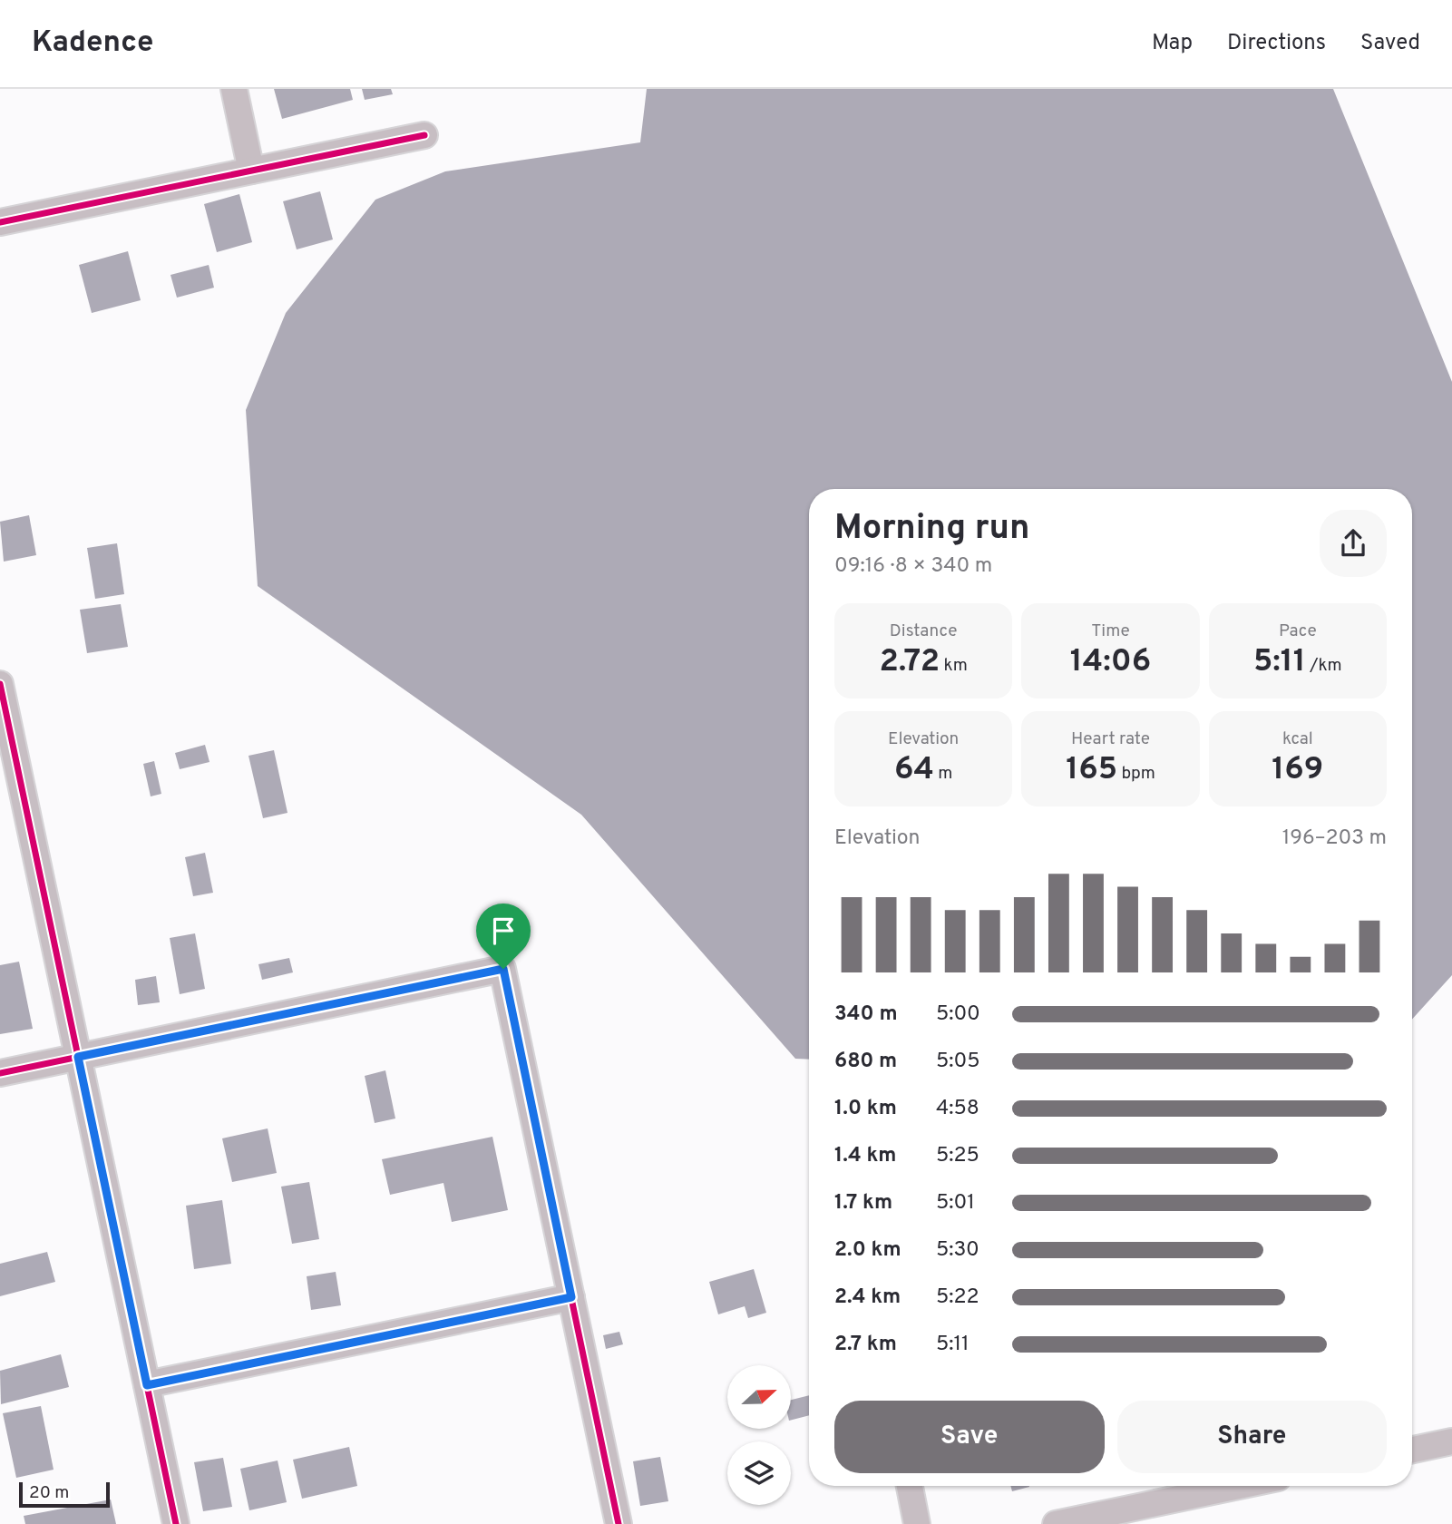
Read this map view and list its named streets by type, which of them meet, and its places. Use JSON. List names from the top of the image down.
{
  "scale_bar": "20 m",
  "north": "right",
  "page": {
    "header": "Kadence",
    "nav": ["Map", "Directions", "Saved"],
    "heading": ["Morning run", "09:16 · 8 × 340 m"],
    "stats": [
      ["Distance", "2.72 km"],
      ["Time", "14:06"],
      ["Pace", "5:11 /km"],
      ["Elevation", "64 m"],
      ["Heart rate", "165 bpm"],
      ["kcal", "169"]
    ],
    "chart": ["Elevation", "196–203 m"],
    "list": [
      {
        "name": "340 m",
        "note": "5:00"
      },
      {
        "name": "680 m",
        "note": "5:05"
      },
      {
        "name": "1.0 km",
        "note": "4:58"
      },
      {
        "name": "1.4 km",
        "note": "5:25"
      },
      {
        "name": "1.7 km",
        "note": "5:01"
      },
      {
        "name": "2.0 km",
        "note": "5:30"
      },
      {
        "name": "2.4 km",
        "note": "5:22"
      },
      {
        "name": "2.7 km",
        "note": "5:11"
      }
    ],
    "buttons": ["Save", "Share"],
    "scale": "20 m"
  }
}
